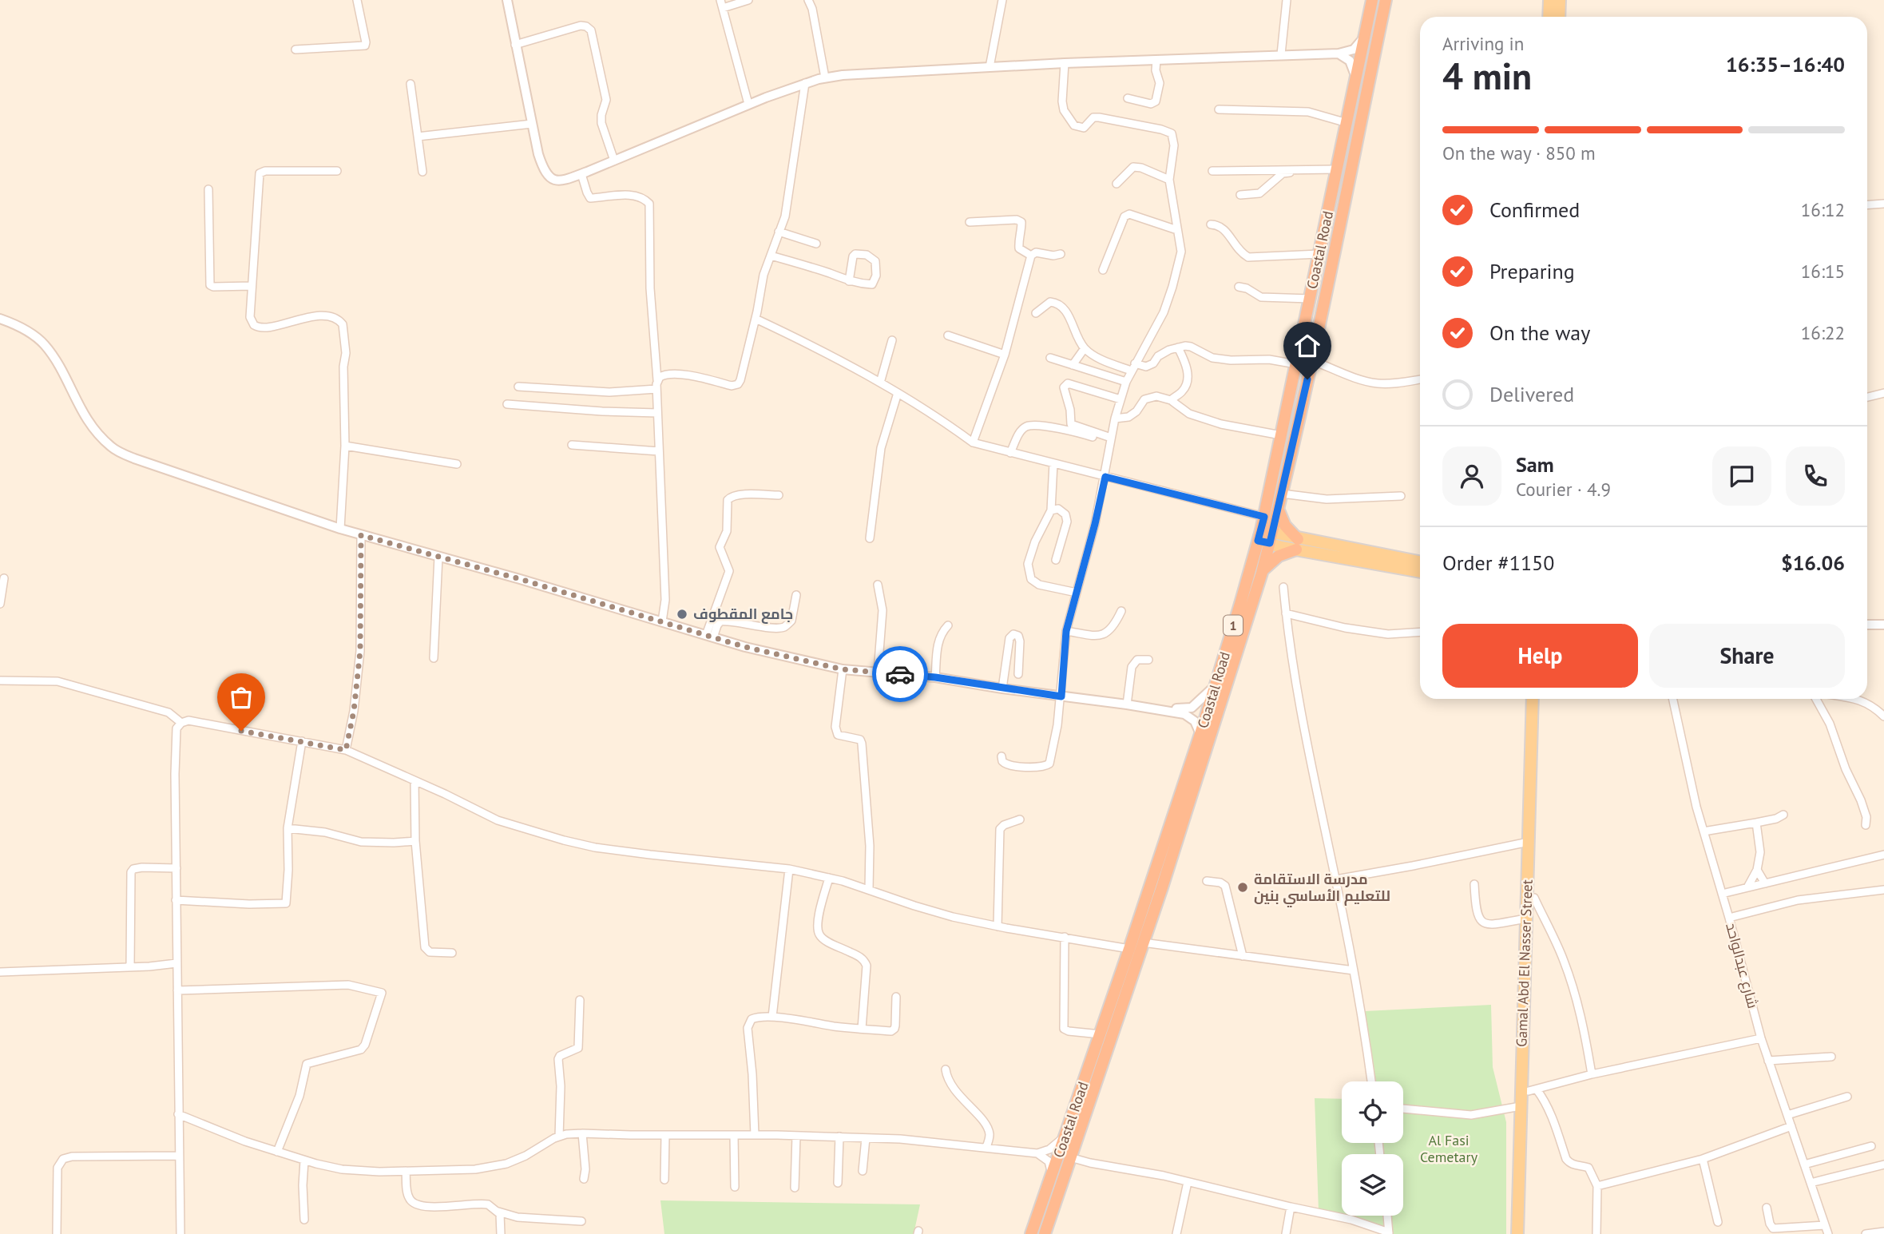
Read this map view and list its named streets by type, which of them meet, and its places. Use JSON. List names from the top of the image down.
{
  "streets": {
    "highway": ["Coastal Road", "1"],
    "main road": ["Gamal Abd El Nasser Street"],
    "street": ["شارع عبدالواحد"]
  },
  "parks": ["Al Fasi Cemetary"],
  "places": ["جامع المقطوف", "مدرسة الاستقامة للتعليم الأساسي بنين"],
  "page": {
    "heading": ["4 min", "Arriving in", "16:35–16:40"],
    "panel": [
      "Sam",
      "Courier · 4.9",
      "Order #1150",
      "$16.06"
    ],
    "bar": "On the way · 850 m",
    "list": [
      ["Confirmed", "16:12"],
      ["Preparing", "16:15"],
      ["On the way", "16:22"],
      "Delivered"
    ],
    "buttons": ["Help", "Share"]
  }
}
